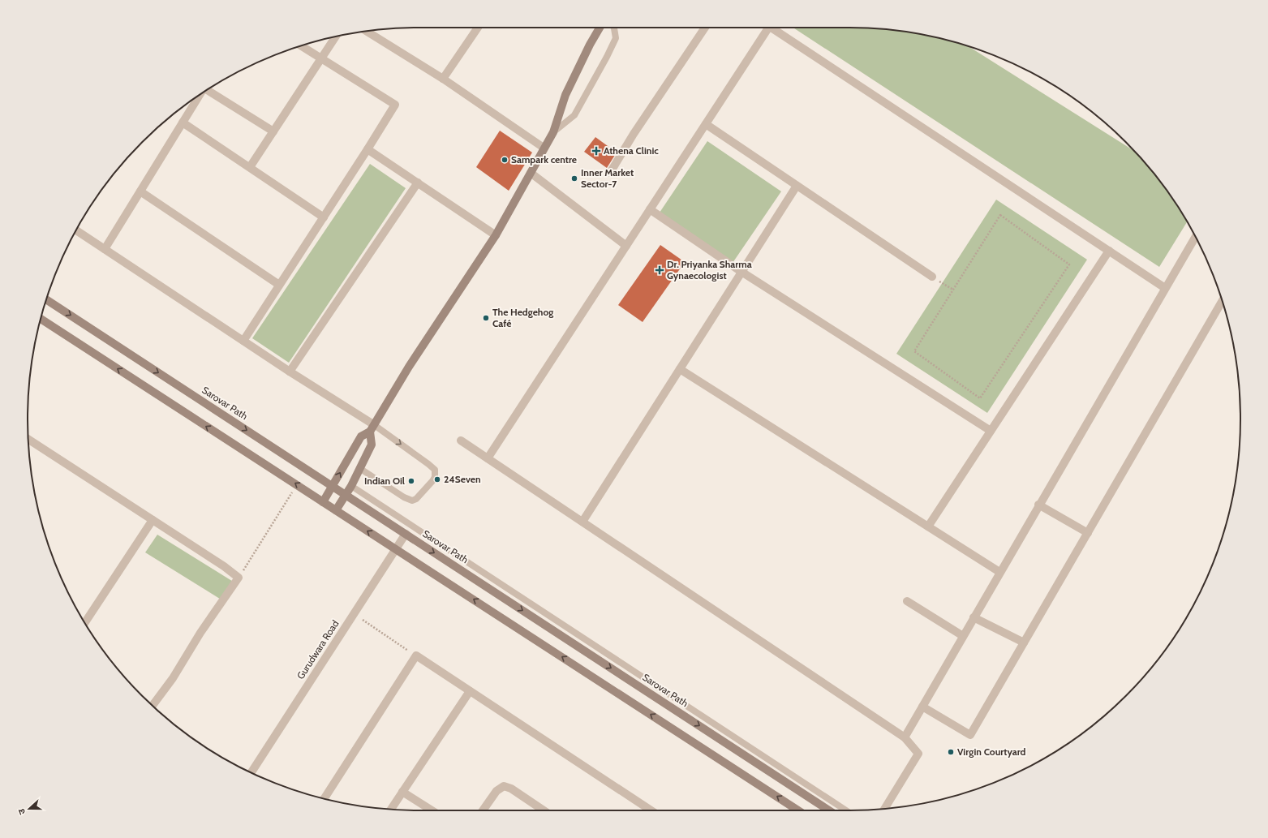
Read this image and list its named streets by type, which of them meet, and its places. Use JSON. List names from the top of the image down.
{
  "streets": {
    "main road": ["Sarovar Path"],
    "street": ["Gurudwara Road"]
  },
  "crossings": [
    ["Sarovar Path", "Gurudwara Road"]
  ],
  "places": {
    "health": ["Athena Clinic", "Dr. Priyanka Sharma Gynaecologist"],
    "other": [
      "Sampark centre",
      "Inner Market Sector-7",
      "The Hedgehog Café",
      "24Seven",
      "Indian Oil",
      "Virgin Courtyard"
    ]
  },
  "north": "left"
}
